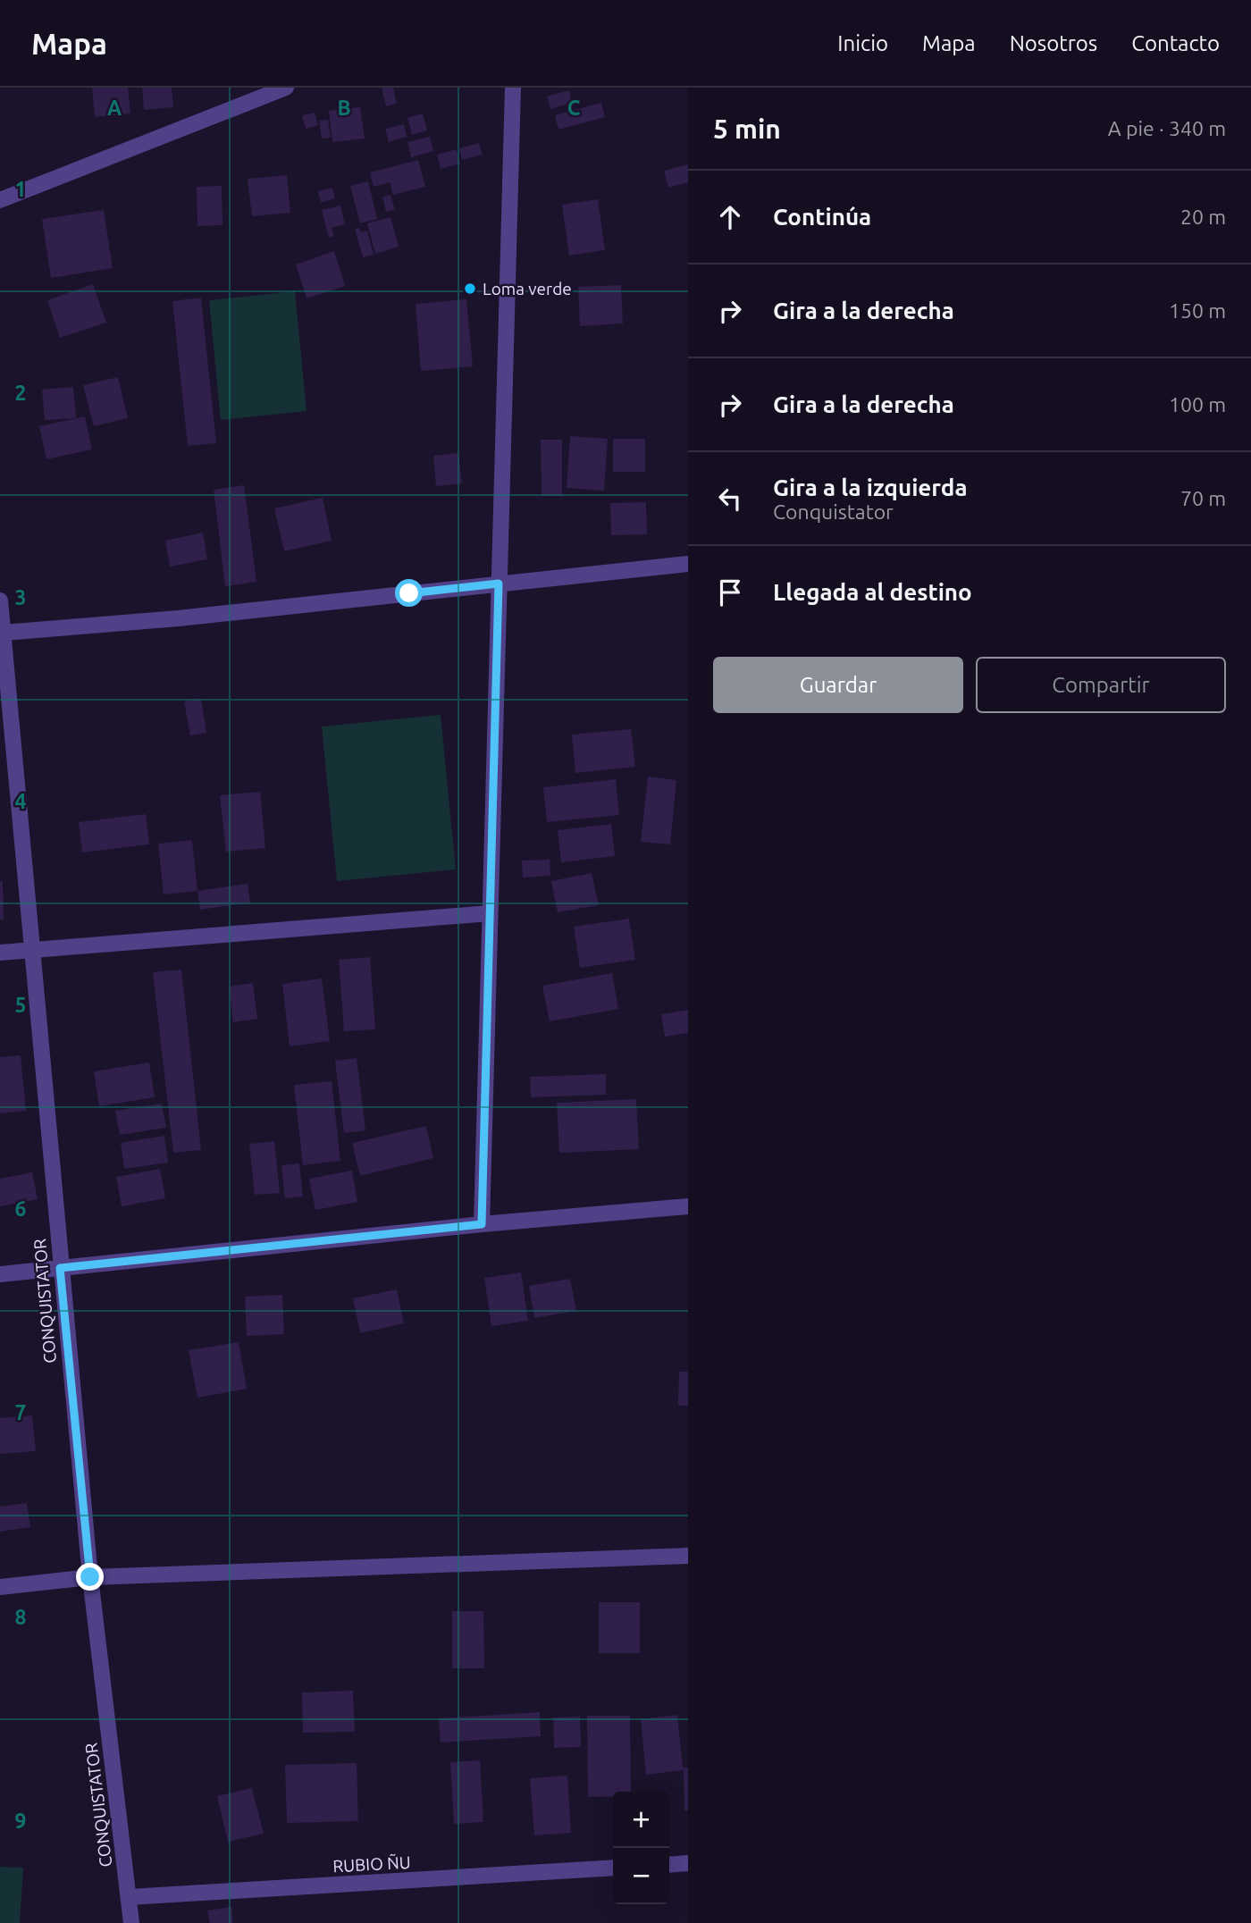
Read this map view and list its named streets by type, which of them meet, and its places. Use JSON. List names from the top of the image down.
{
  "streets": {
    "street": ["CONQUISTATOR", "RUBIO ÑU"]
  },
  "crossings": [
    ["CONQUISTATOR", "RUBIO ÑU"]
  ],
  "places": ["Loma verde"],
  "page": {
    "header": "Mapa",
    "nav": [
      "Inicio",
      "Mapa",
      "Nosotros",
      "Contacto"
    ],
    "heading": ["5 min", "A pie · 340 m"],
    "list": [
      ["Continúa", "20 m"],
      ["Gira a la derecha", "150 m"],
      ["Gira a la derecha", "100 m"],
      ["Gira a la izquierda", "Conquistator", "70 m"],
      "Llegada al destino"
    ],
    "buttons": ["Guardar", "Compartir"],
    "map_buttons": ["+", "−"]
  },
  "grid": {
    "columns": ["A", "B", "C"],
    "rows": [
      "1",
      "2",
      "3",
      "4",
      "5",
      "6",
      "7",
      "8",
      "9"
    ]
  }
}
